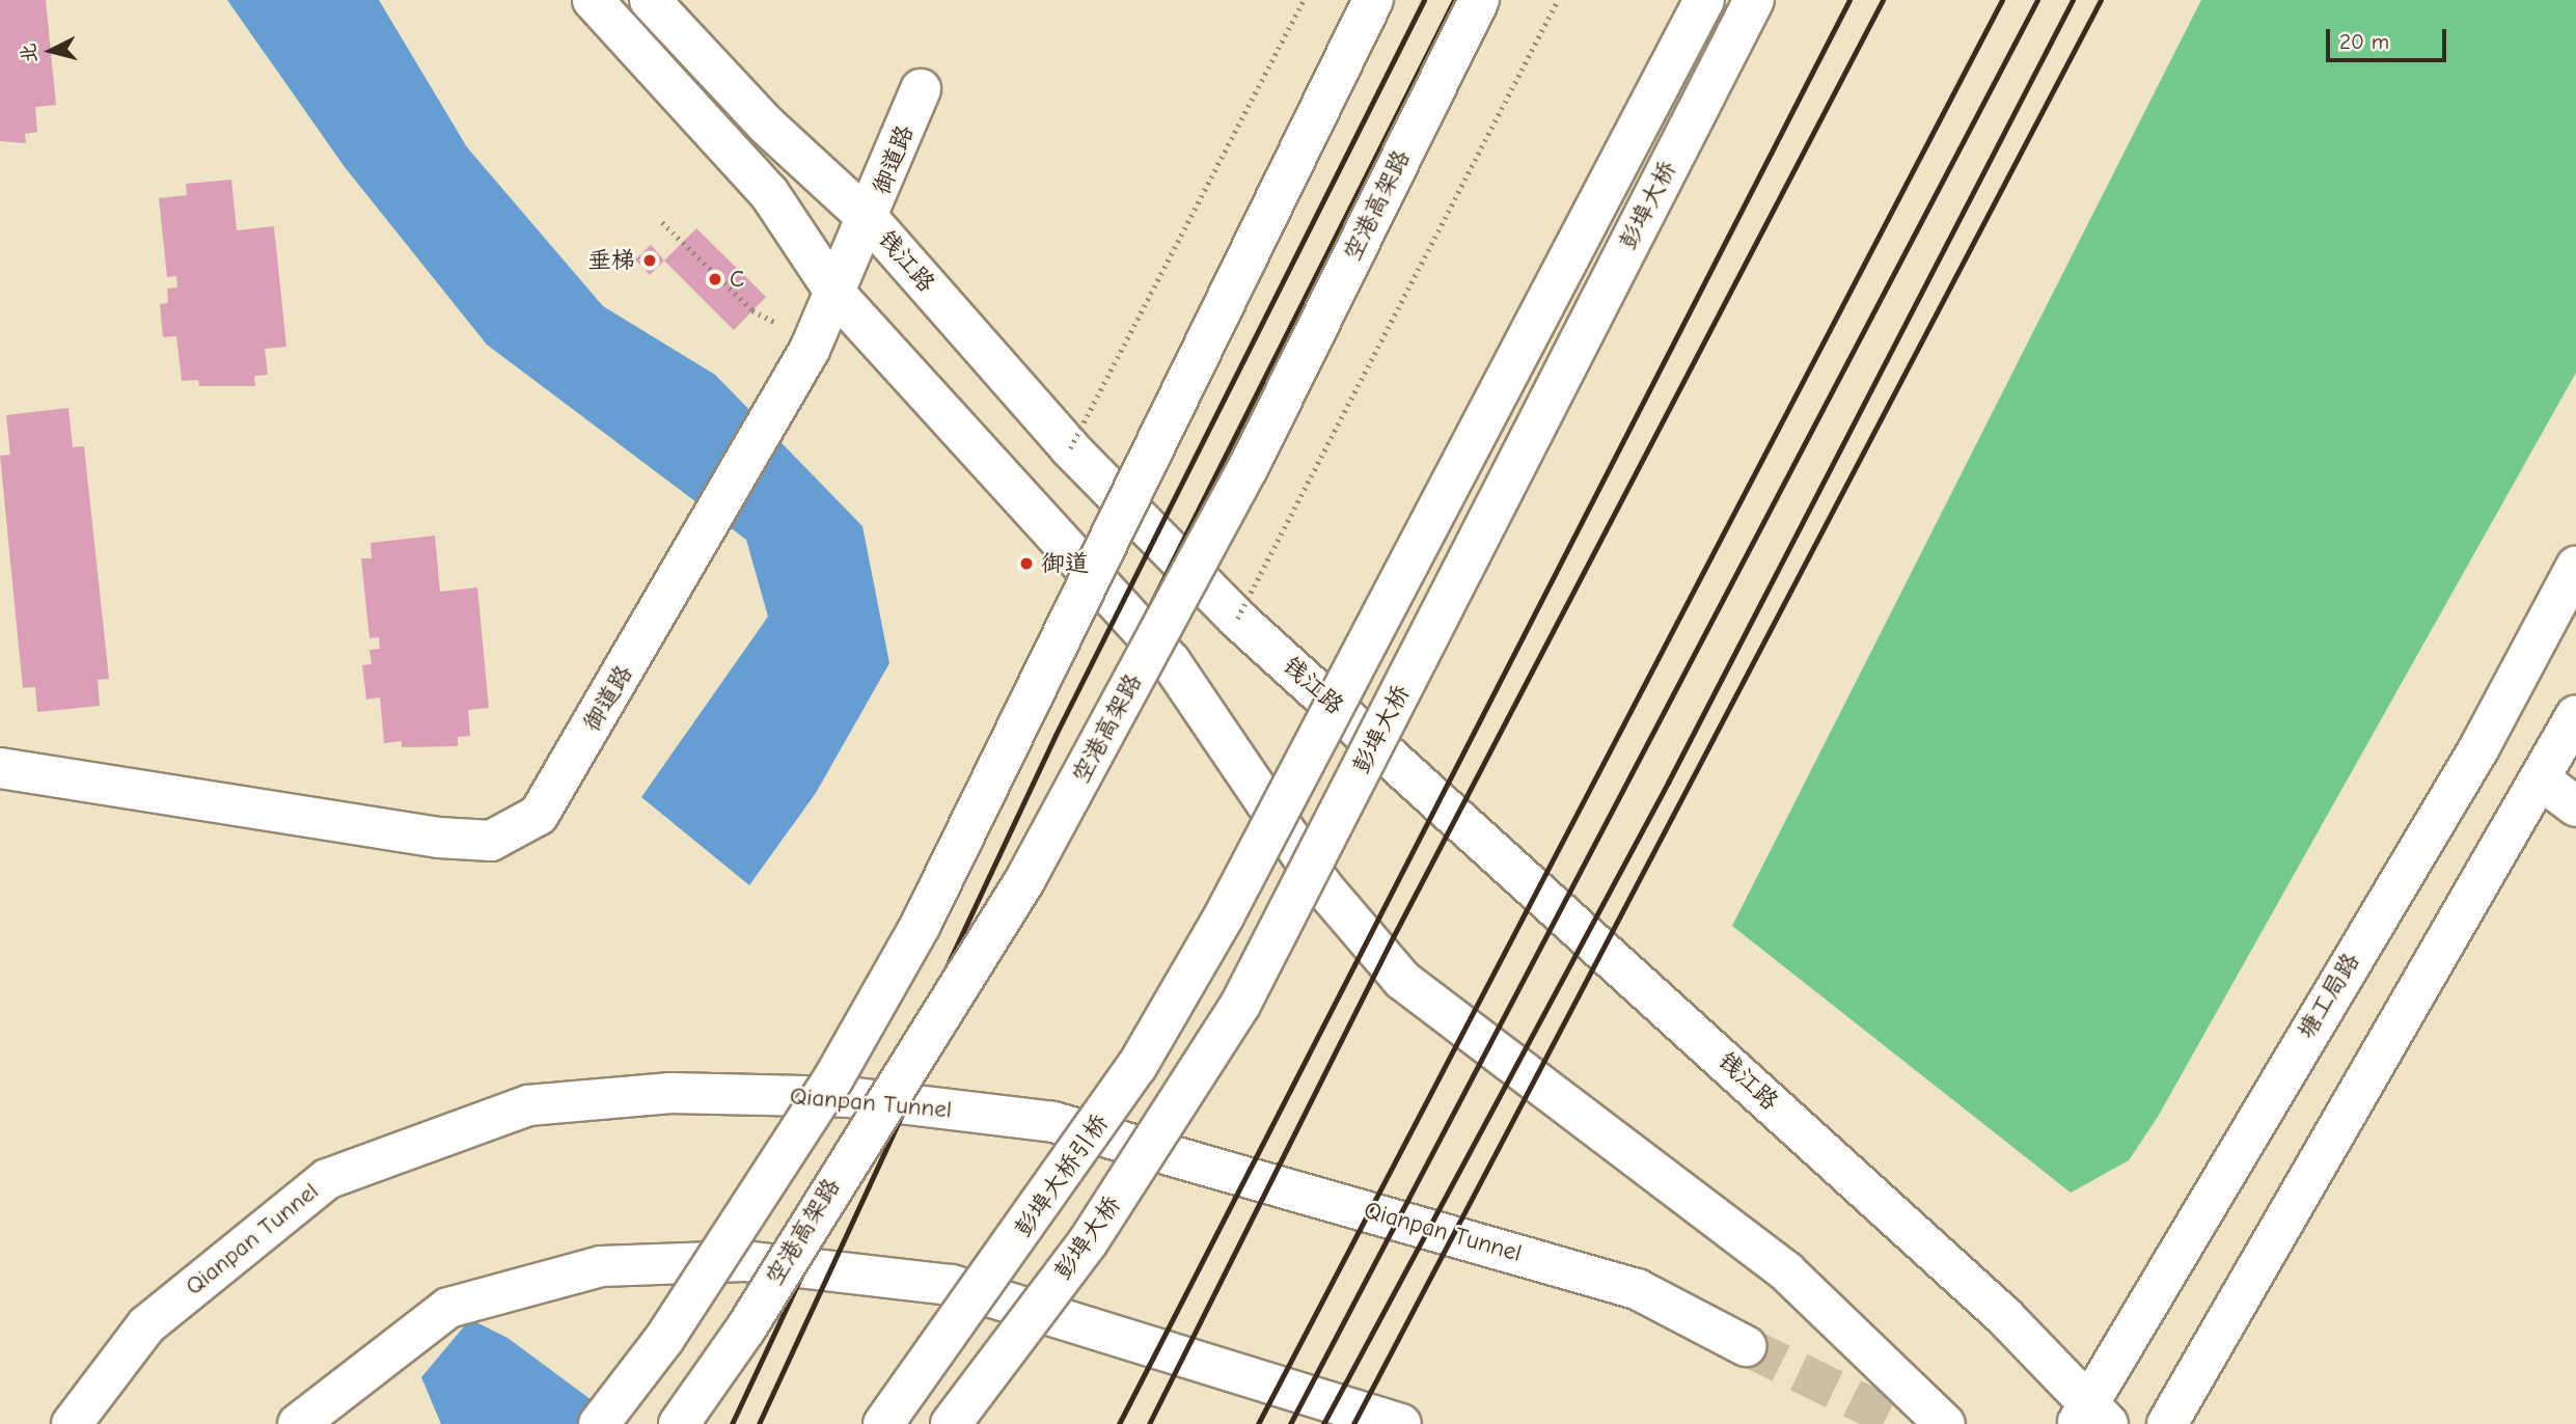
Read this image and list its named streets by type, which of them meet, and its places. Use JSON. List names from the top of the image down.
{
  "streets": {
    "main road": [
      "御道路",
      "空港高架路",
      "彭埠大桥",
      "钱江路",
      "塘工局路",
      "Qianpan Tunnel",
      "彭埠大桥引桥"
    ]
  },
  "crossings": [
    ["御道路", "钱江路"],
    ["彭埠大桥", "彭埠大桥引桥"],
    ["钱江路", "塘工局路"]
  ],
  "places": ["垂梯", "C", "御道"],
  "scale_bar": "20 m",
  "north": "left"
}
